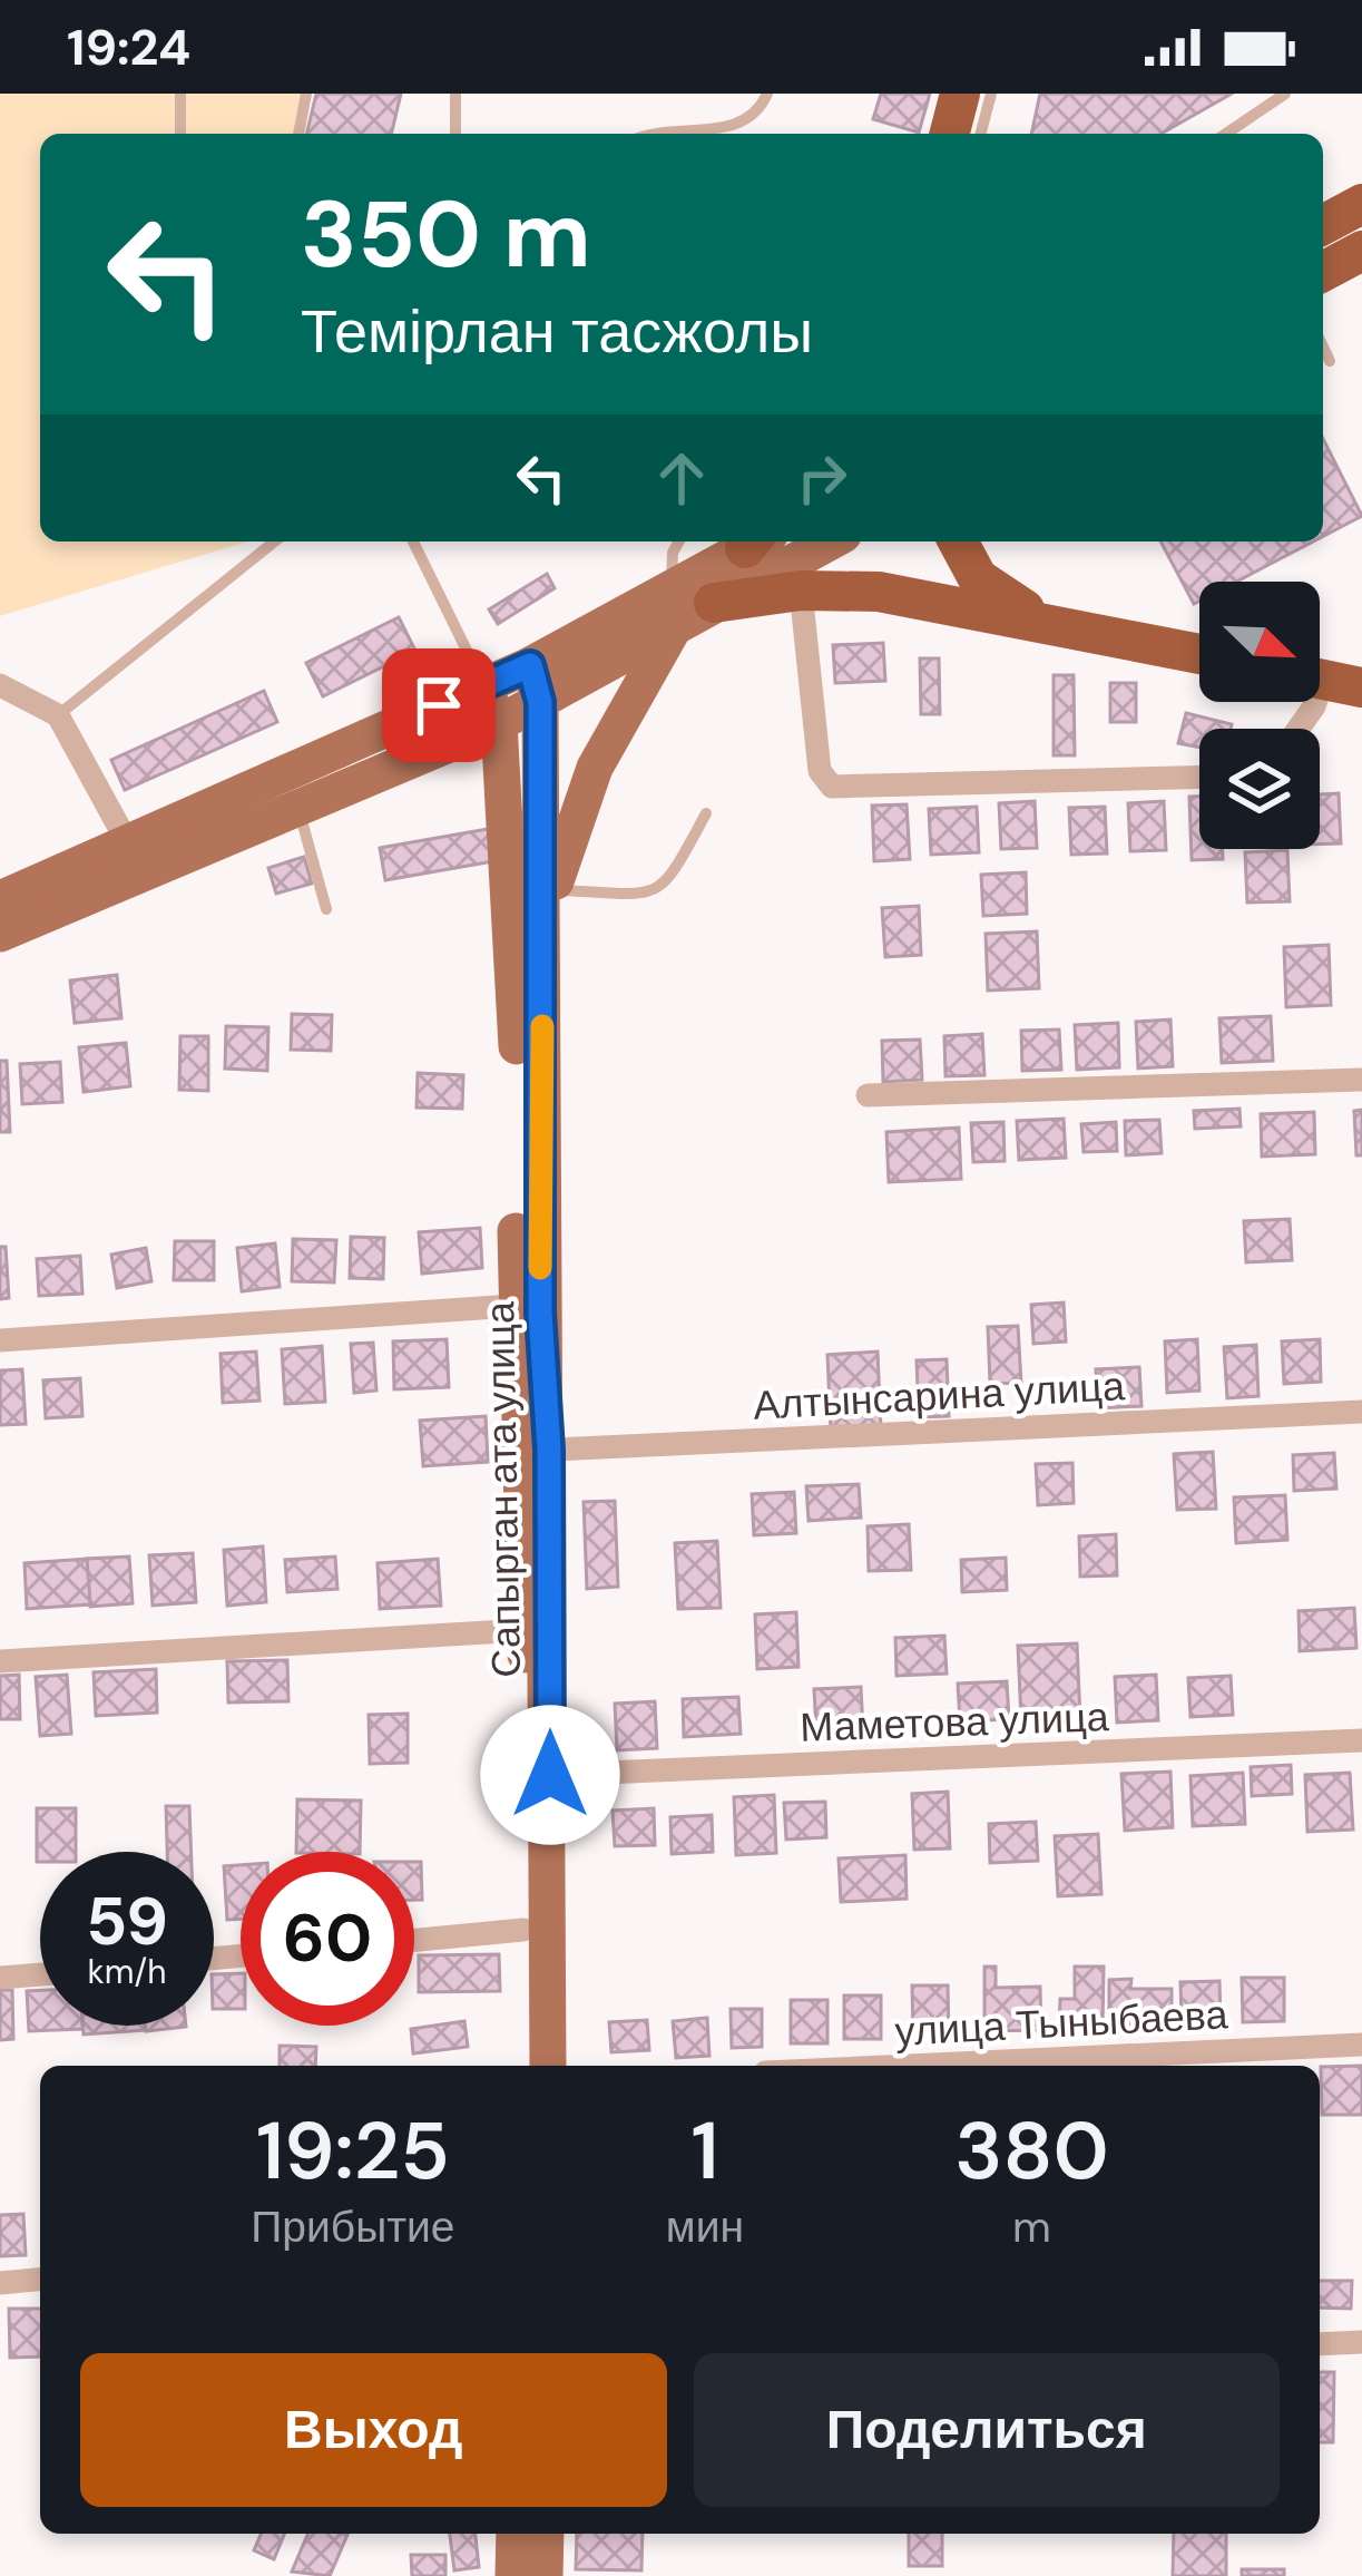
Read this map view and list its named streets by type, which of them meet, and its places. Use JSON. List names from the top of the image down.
{
  "streets": {
    "main road": ["Сапырган ата улица"],
    "street": ["Алтынсарина улица", "Маметова улица", "улица Тыныбаева"]
  },
  "crossings": [
    ["Алтынсарина улица", "Сапырган ата улица"],
    ["Сапырган ата улица", "Маметова улица"]
  ],
  "north": "bottom right",
  "page": {
    "status": "19:24",
    "turn": ["350 m", "Темірлан тасжолы"],
    "speed": "59 km/h",
    "limit": "60",
    "eta": [
      "19:25",
      "Прибытие",
      "1",
      "мин",
      "380",
      "m"
    ],
    "buttons": ["Выход", "Поделиться"]
  }
}
